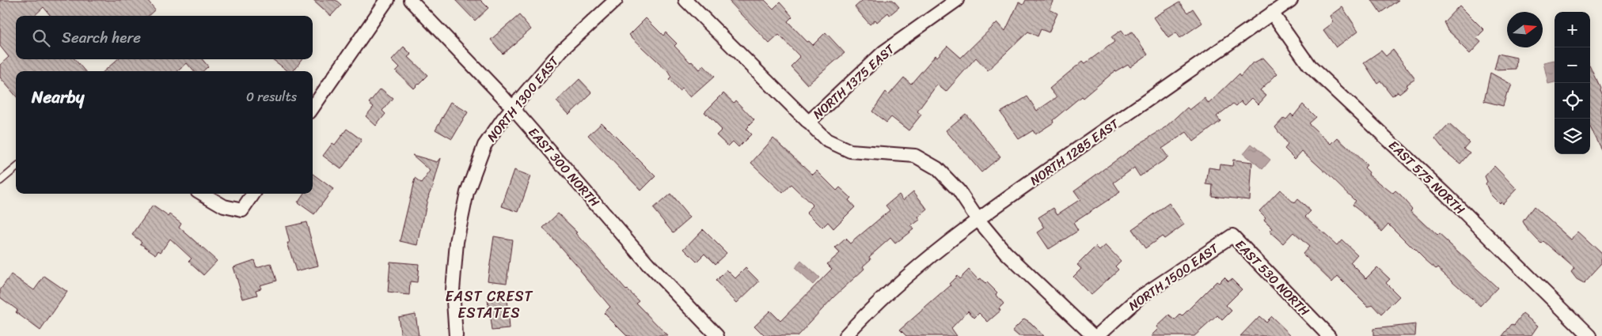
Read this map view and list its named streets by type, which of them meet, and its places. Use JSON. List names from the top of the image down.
{
  "streets": {
    "street": [
      "NORTH 1375 EAST",
      "NORTH 1300 EAST",
      "NORTH 1285 EAST",
      "EAST 300 NORTH",
      "EAST 575 NORTH",
      "NORTH 1500 EAST",
      "EAST 530 NORTH"
    ]
  },
  "crossings": [
    ["NORTH 1300 EAST", "EAST 300 NORTH"],
    ["NORTH 1285 EAST", "EAST 575 NORTH"],
    ["NORTH 1500 EAST", "EAST 530 NORTH"]
  ],
  "districts": ["EAST CREST ESTATES"],
  "north": "right",
  "page": {
    "map_buttons": ["+", "−"],
    "search": "Search here",
    "heading": ["Nearby", "0 results"]
  }
}
